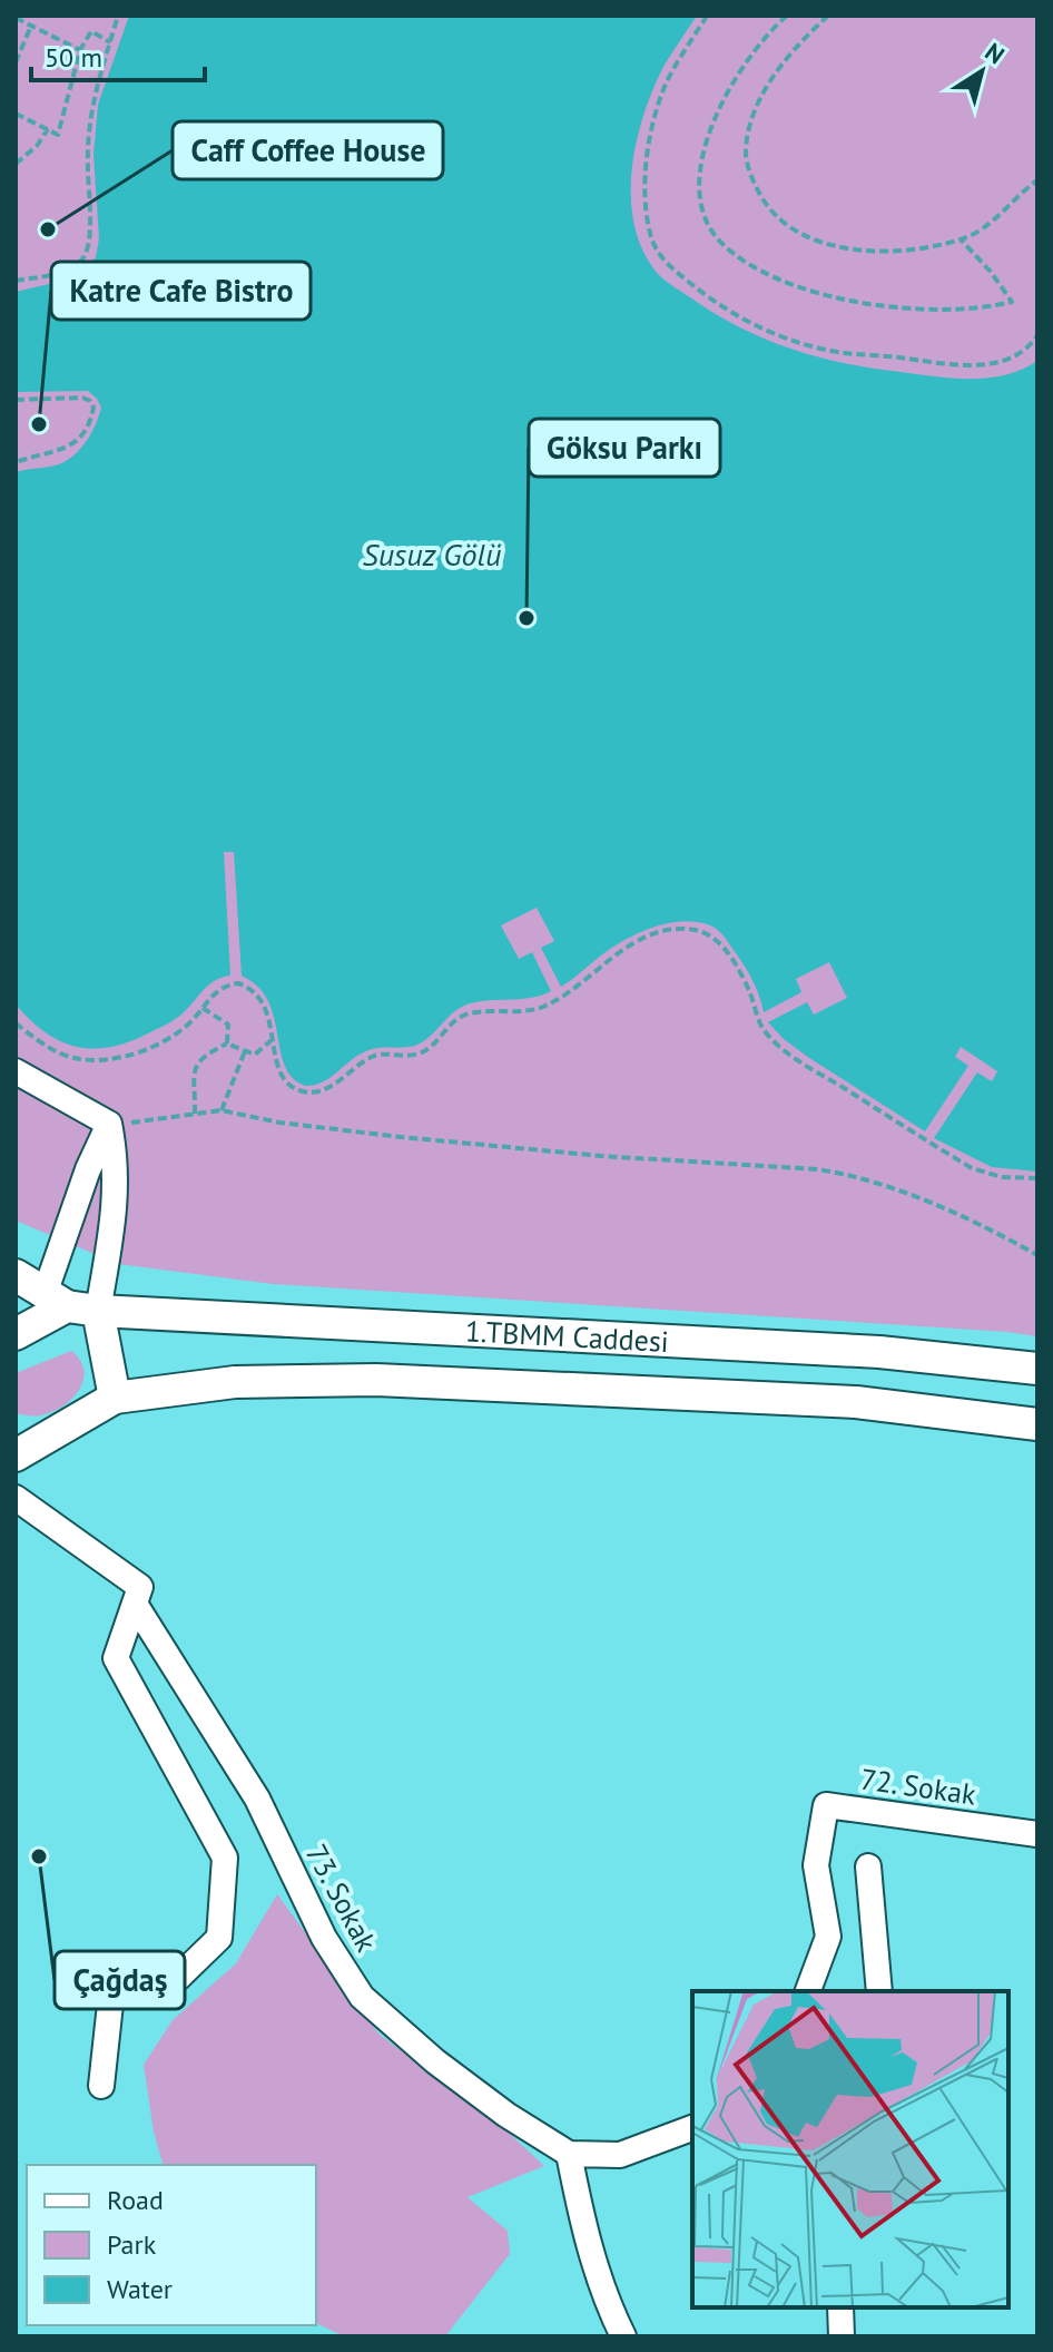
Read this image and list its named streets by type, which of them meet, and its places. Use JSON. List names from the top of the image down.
{
  "streets": {
    "main road": ["1.TBMM Caddesi"],
    "street": ["72. Sokak", "73. Sokak"]
  },
  "water": ["Susuz Gölü"],
  "places": [
    "Caff Coffee House",
    "Katre Cafe Bistro",
    "Göksu Parkı",
    "Çağdaş"
  ],
  "legend": ["Road", "Park", "Water"],
  "scale_bar": "50 m",
  "north": "top right"
}
